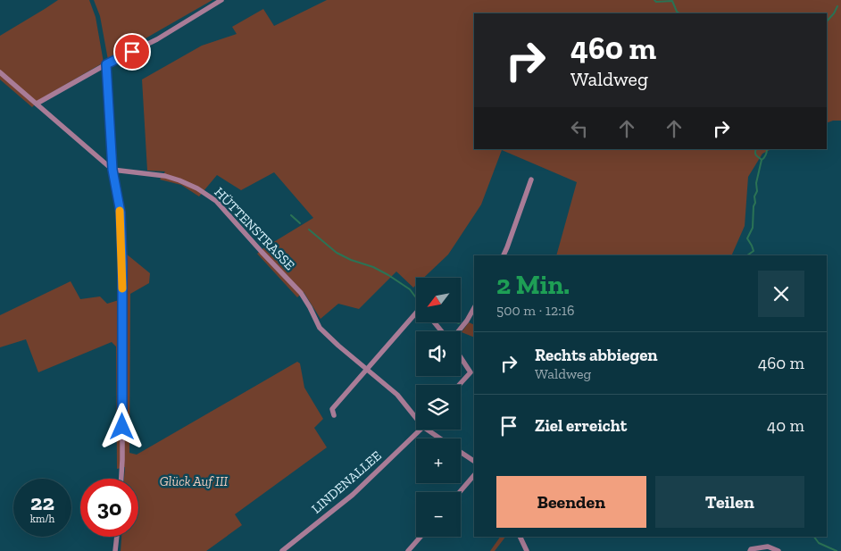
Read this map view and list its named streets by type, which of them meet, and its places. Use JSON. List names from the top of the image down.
{
  "streets": {
    "street": ["HÜTTENSTRASSE", "LINDENALLEE"]
  },
  "parks": ["Glück Auf III"],
  "north": "bottom left",
  "page": {
    "turn": ["460 m", "Waldweg"],
    "heading": ["2 Min.", "500 m · 12:16"],
    "map_buttons": ["+", "−"],
    "list": [
      {
        "name": "Rechts abbiegen",
        "note": "Waldweg",
        "value": "460 m"
      },
      {
        "name": "Ziel erreicht",
        "value": "40 m"
      }
    ],
    "buttons": ["Beenden", "Teilen"],
    "speed": "22 km/h",
    "limit": "30"
  }
}
